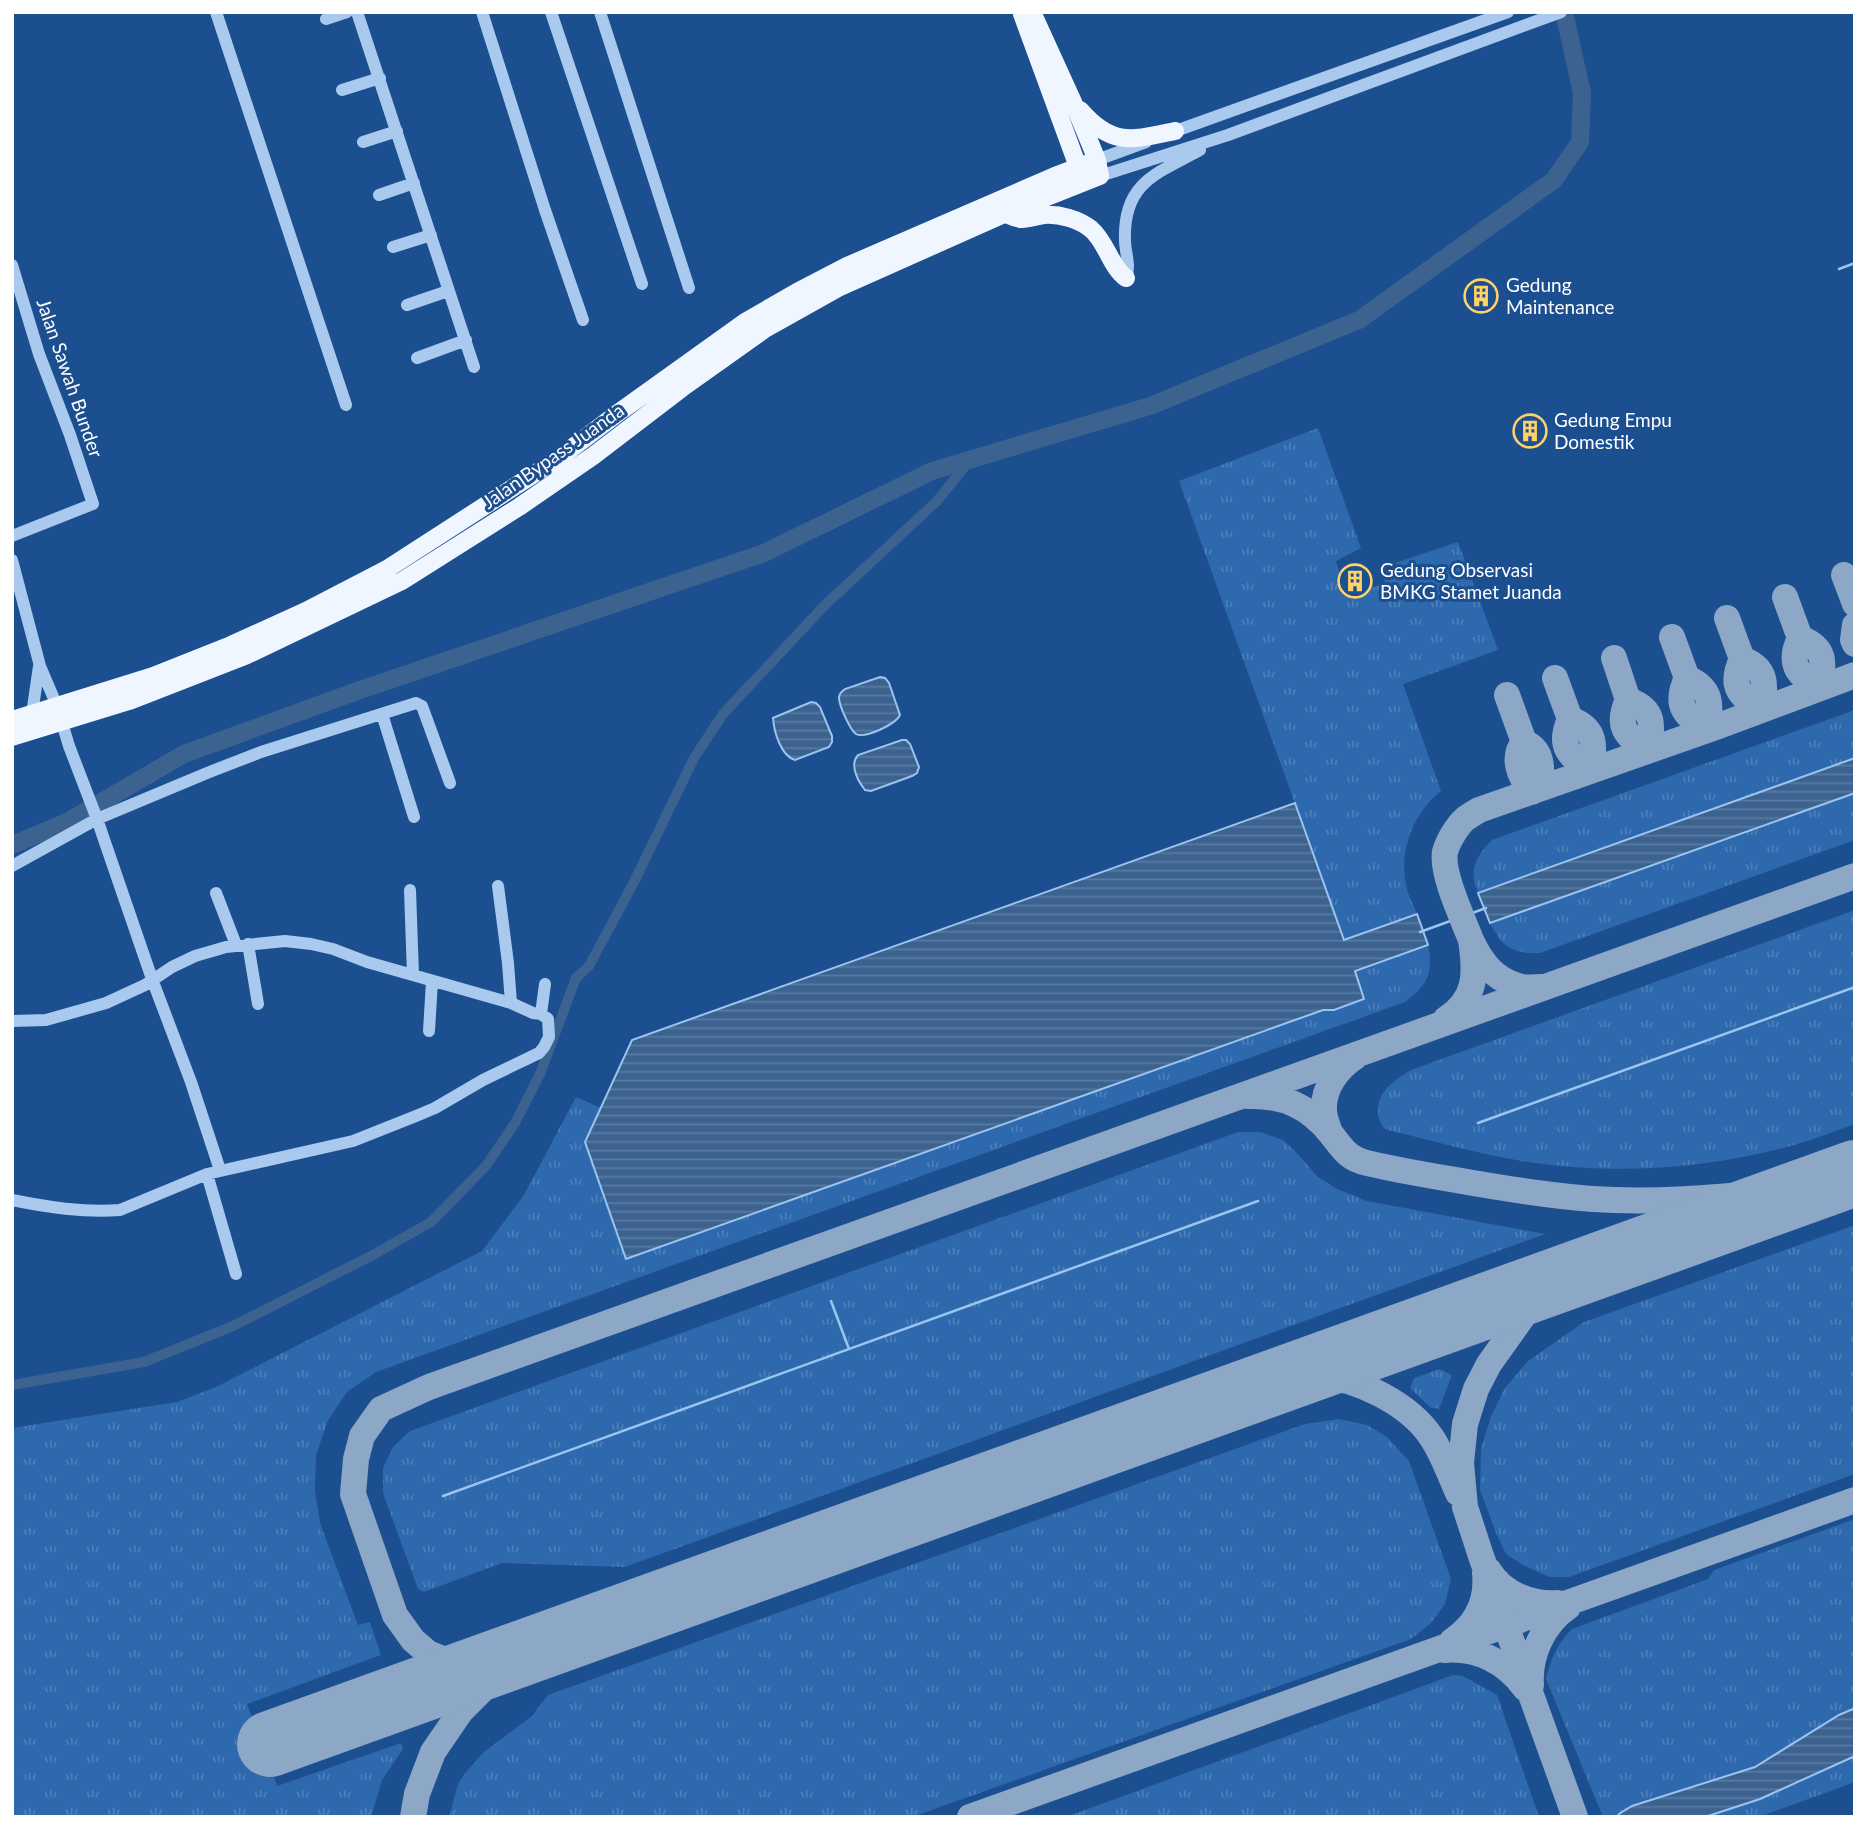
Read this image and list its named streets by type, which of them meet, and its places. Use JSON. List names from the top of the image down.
{
  "streets": {
    "main road": ["Jalan Bypass Juanda"],
    "street": ["Jalan Sawah Bunder"]
  },
  "places": {
    "building": ["Gedung Maintenance", "Gedung Empu Domestik", "Gedung Observasi BMKG Stamet Juanda"]
  }
}
